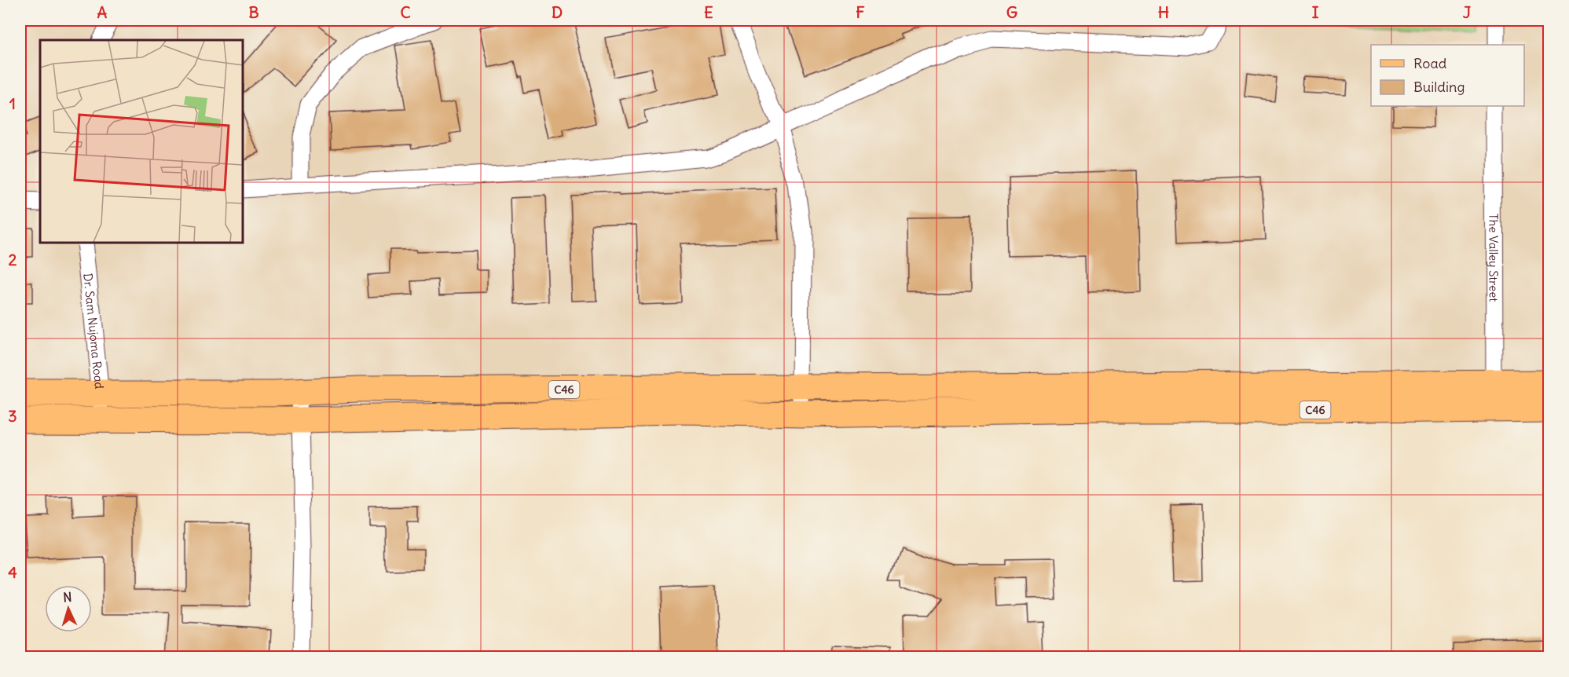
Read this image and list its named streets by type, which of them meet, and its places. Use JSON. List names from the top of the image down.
{
  "streets": {
    "main road": ["C46"],
    "street": ["The Valley Street", "Dr. Sam Nujoma Road"]
  },
  "crossings": [
    ["The Valley Street", "C46"],
    ["Dr. Sam Nujoma Road", "C46"]
  ],
  "legend": ["Road", "Building"],
  "north": "top",
  "grid": {
    "columns": [
      "A",
      "B",
      "C",
      "D",
      "E",
      "F",
      "G",
      "H",
      "I",
      "J"
    ],
    "rows": [
      "1",
      "2",
      "3",
      "4"
    ]
  }
}
